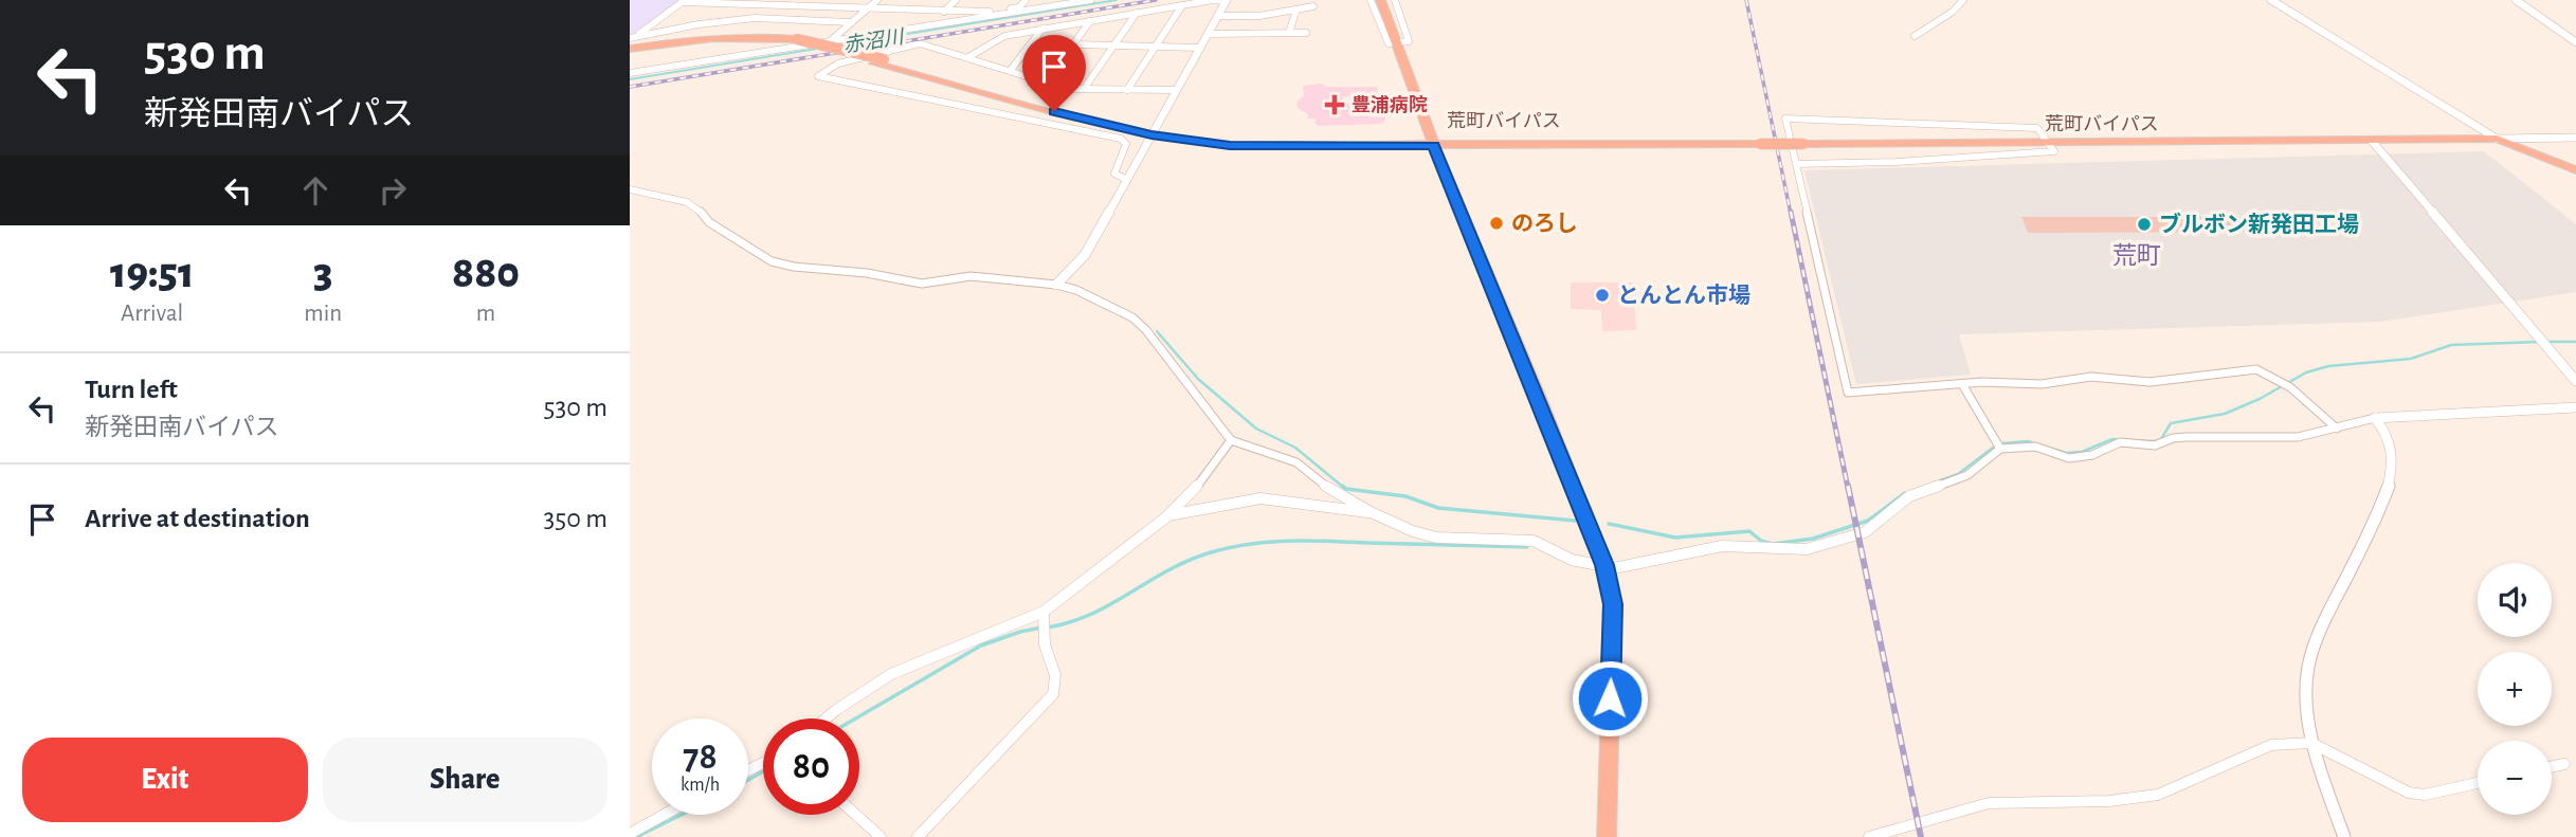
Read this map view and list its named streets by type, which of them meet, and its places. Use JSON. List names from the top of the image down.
{
  "streets": {
    "highway": ["荒町バイパス"]
  },
  "districts": ["荒町"],
  "water": ["赤沼川"],
  "places": {
    "health": ["豊浦病院"],
    "other": ["のろし", "ブルボン新発田工場", "とんとん市場"]
  },
  "page": {
    "turn": ["530 m", "新発田南バイパス"],
    "eta": [
      "19:51",
      "Arrival",
      "3",
      "min",
      "880",
      "m"
    ],
    "list": [
      {
        "name": "Turn left",
        "note": "新発田南バイパス",
        "value": "530 m"
      },
      {
        "name": "Arrive at destination",
        "value": "350 m"
      }
    ],
    "map_buttons": ["+", "−"],
    "speed": "78 km/h",
    "limit": "80",
    "buttons": ["Exit", "Share"]
  }
}
